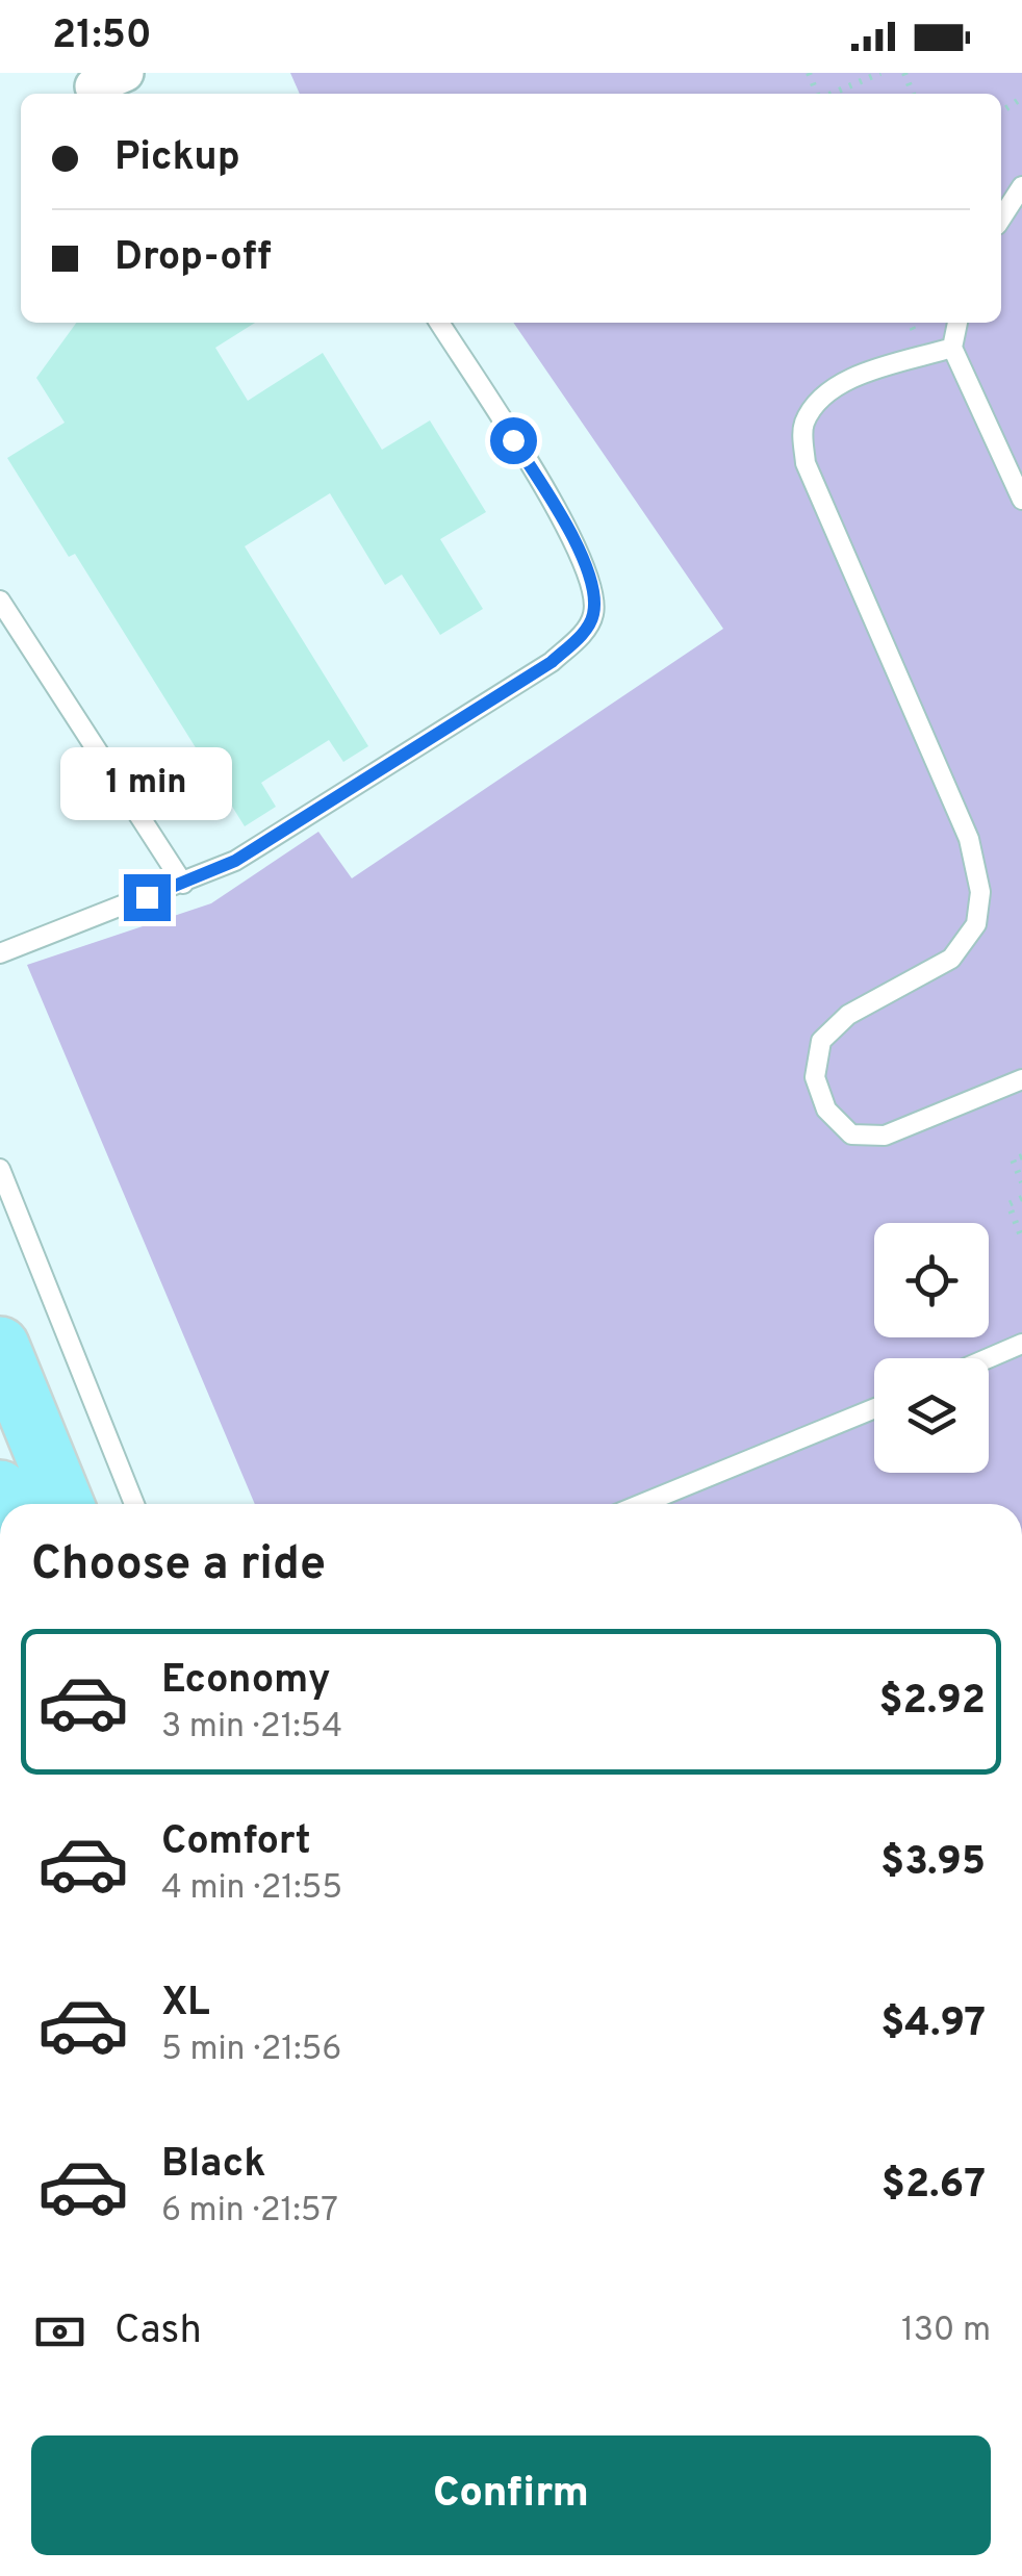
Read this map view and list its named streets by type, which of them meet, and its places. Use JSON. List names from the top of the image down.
{
  "page": {
    "status": "21:50",
    "banner": ["Pickup", "Drop-off"],
    "bubble": "1 min",
    "heading": "Choose a ride",
    "list": [
      {
        "name": "Economy",
        "note": "3 min · 21:54",
        "value": "$2.92"
      },
      {
        "name": "Comfort",
        "note": "4 min · 21:55",
        "value": "$3.95"
      },
      {
        "name": "XL",
        "note": "5 min · 21:56",
        "value": "$4.97"
      },
      {
        "name": "Black",
        "note": "6 min · 21:57",
        "value": "$2.67"
      }
    ],
    "pay": ["Cash", "130 m"],
    "buttons": "Confirm"
  }
}
